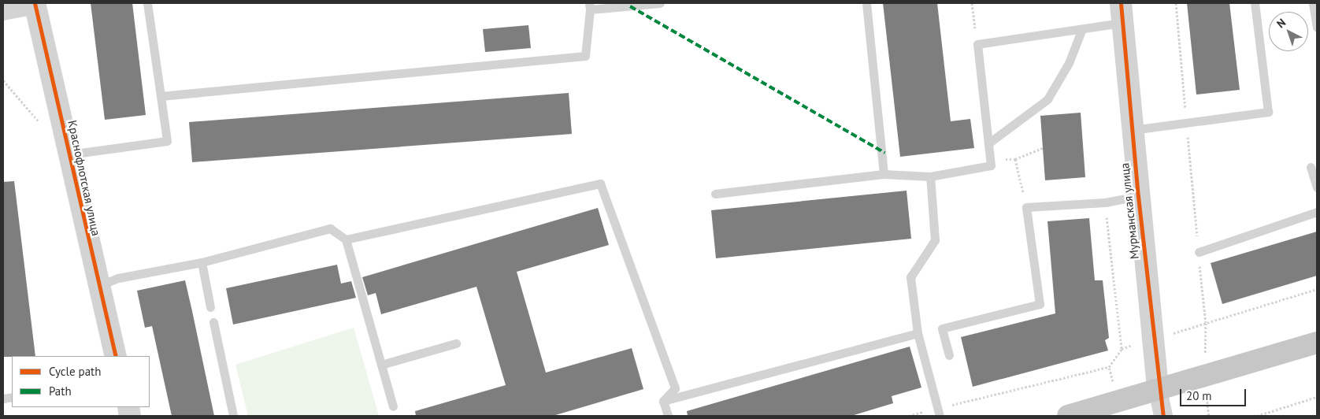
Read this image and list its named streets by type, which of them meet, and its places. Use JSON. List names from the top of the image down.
{
  "streets": {
    "street": ["Краснофлотская улица", "Мурманская улица"]
  },
  "legend": ["Cycle path", "Path"],
  "scale_bar": "20 m",
  "north": "top left"
}
